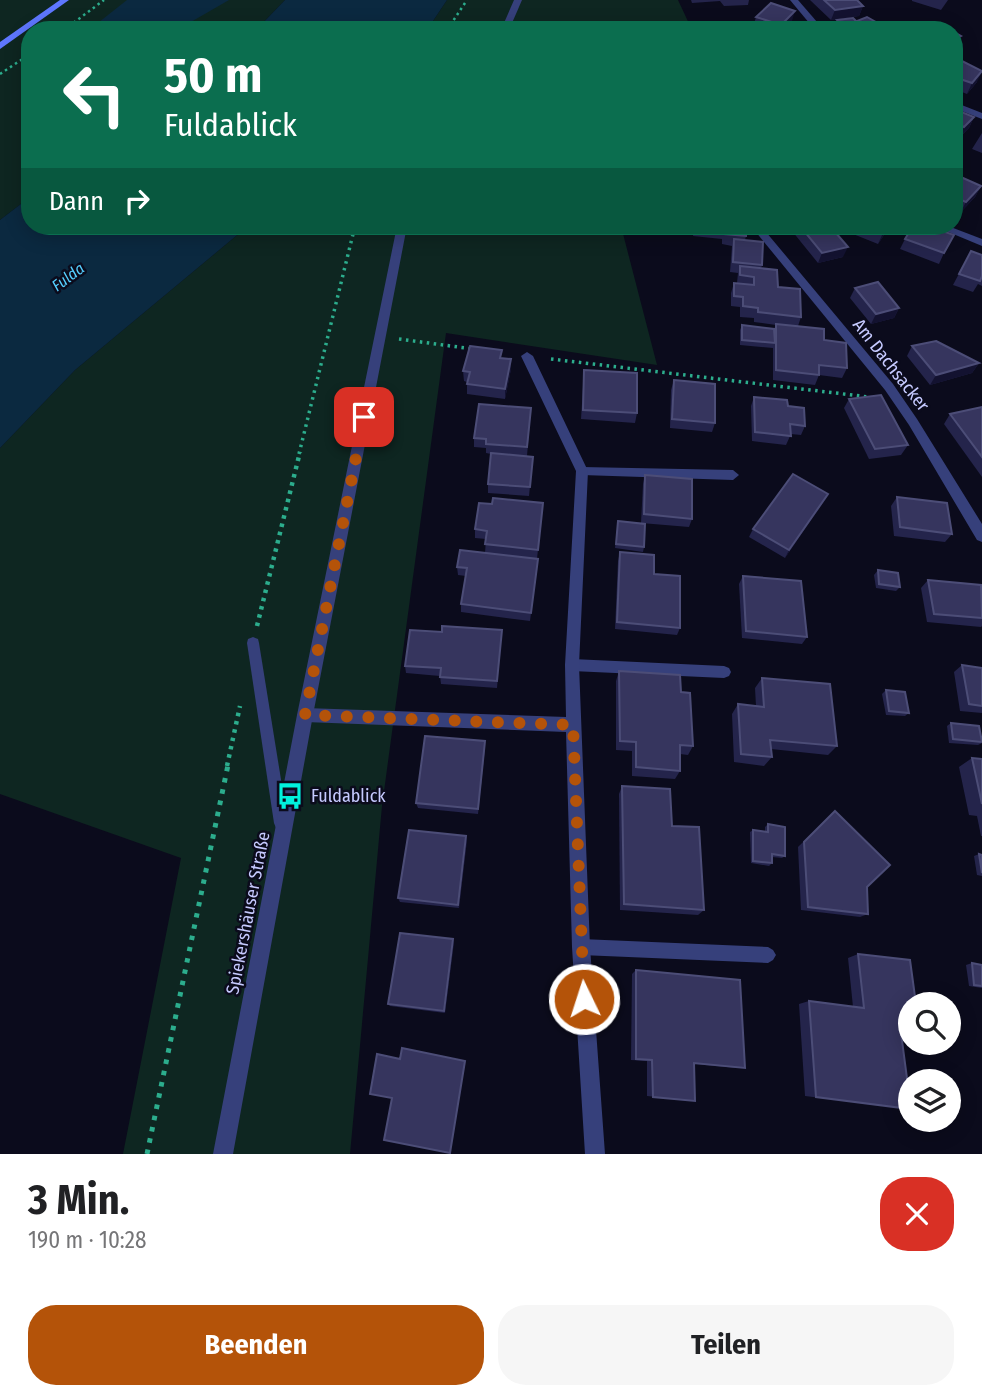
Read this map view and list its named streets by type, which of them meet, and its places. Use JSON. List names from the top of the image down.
{
  "streets": {
    "street": ["Am Dachsacker", "Spiekershäuser Straße"]
  },
  "water": ["Fulda"],
  "places": {
    "bus stop": ["Fuldablick"]
  },
  "page": {
    "turn": ["50 m", "Fuldablick"],
    "then": "Dann",
    "heading": ["3 Min.", "190 m · 10:28"],
    "buttons": ["Beenden", "Teilen"]
  }
}
